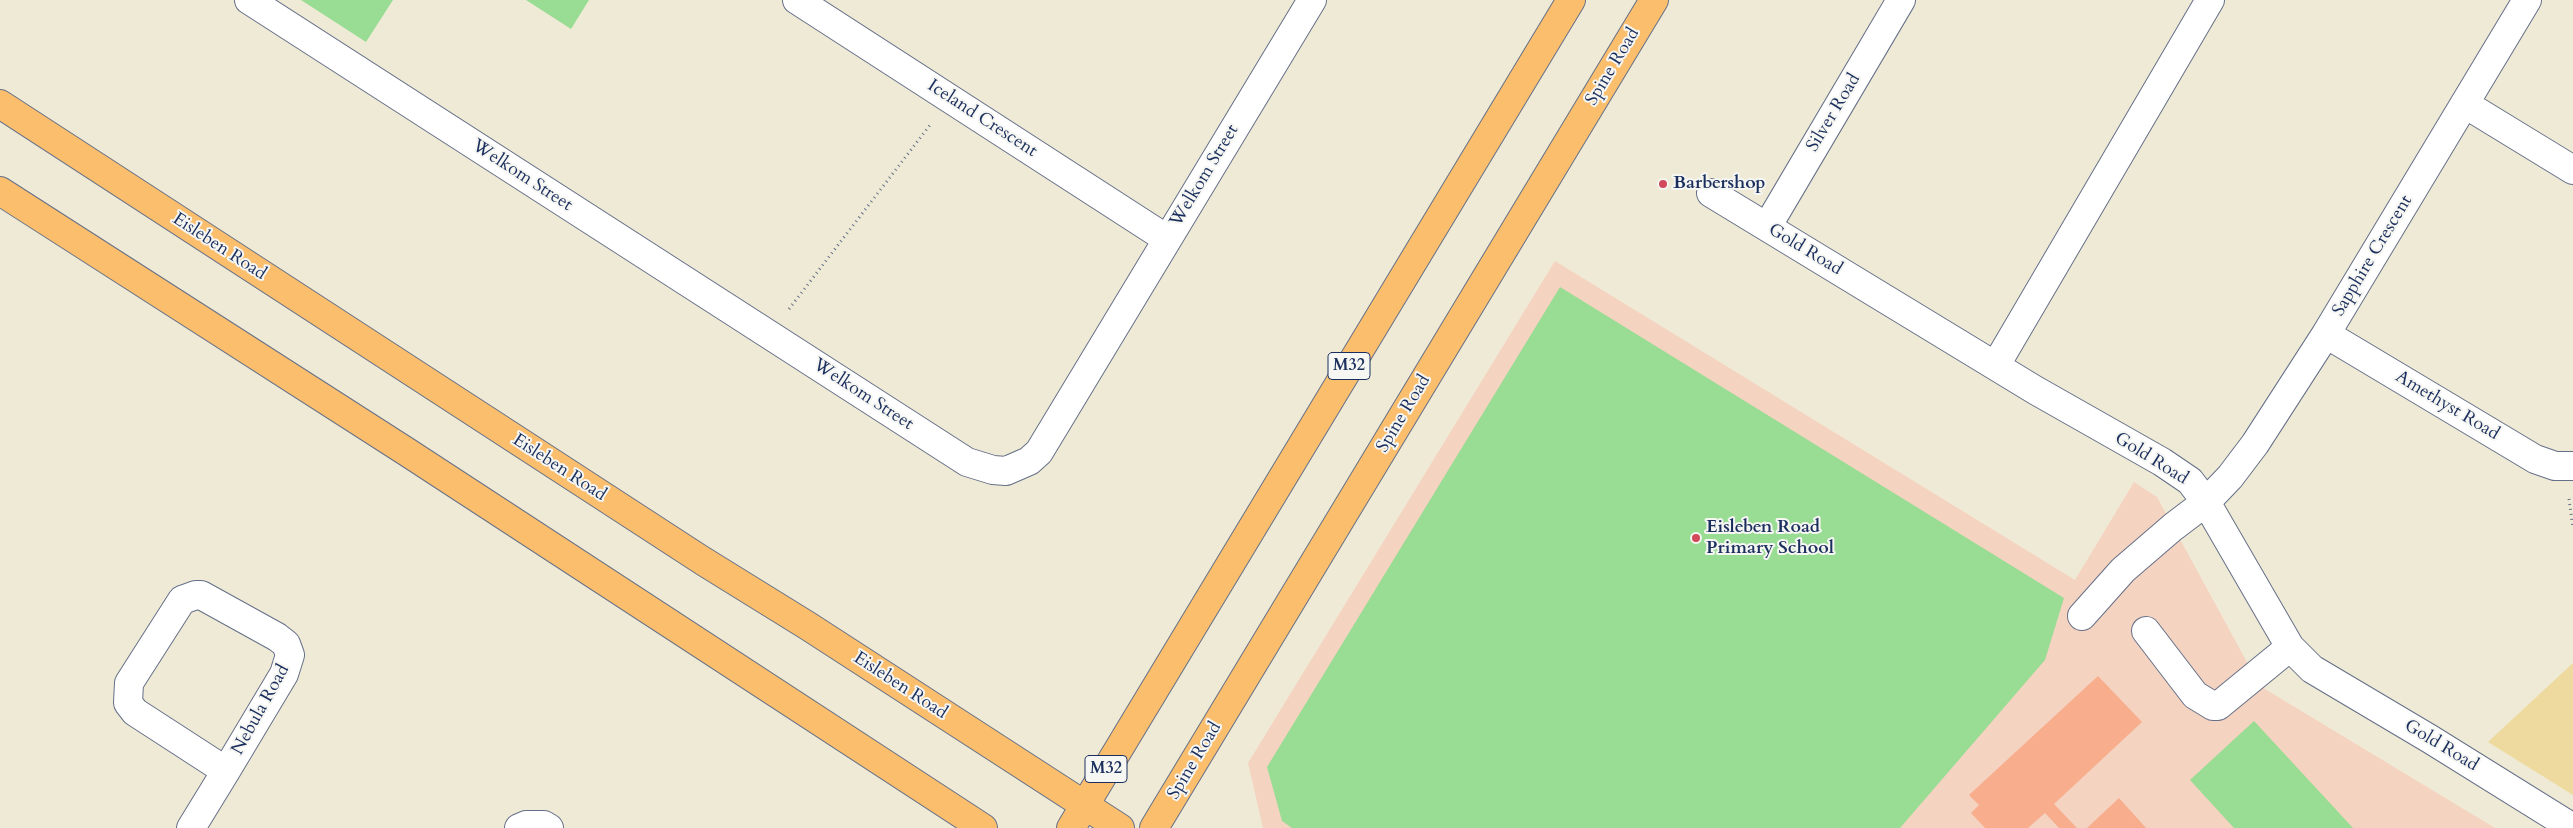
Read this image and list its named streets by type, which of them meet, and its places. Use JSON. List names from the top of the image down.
{
  "streets": {
    "main road": ["Spine Road", "Eisleben Road", "M32"],
    "street": [
      "Silver Road",
      "Iceland Crescent",
      "Welkom Street",
      "Gold Road",
      "Sapphire Crescent",
      "Amethyst Road",
      "Nebula Road"
    ]
  },
  "crossings": [
    ["Silver Road", "Gold Road"],
    ["Iceland Crescent", "Welkom Street"],
    ["Eisleben Road", "M32"],
    ["Gold Road", "Sapphire Crescent"],
    ["Sapphire Crescent", "Amethyst Road"]
  ],
  "places": ["Barbershop", "Eisleben Road Primary School"]
}
